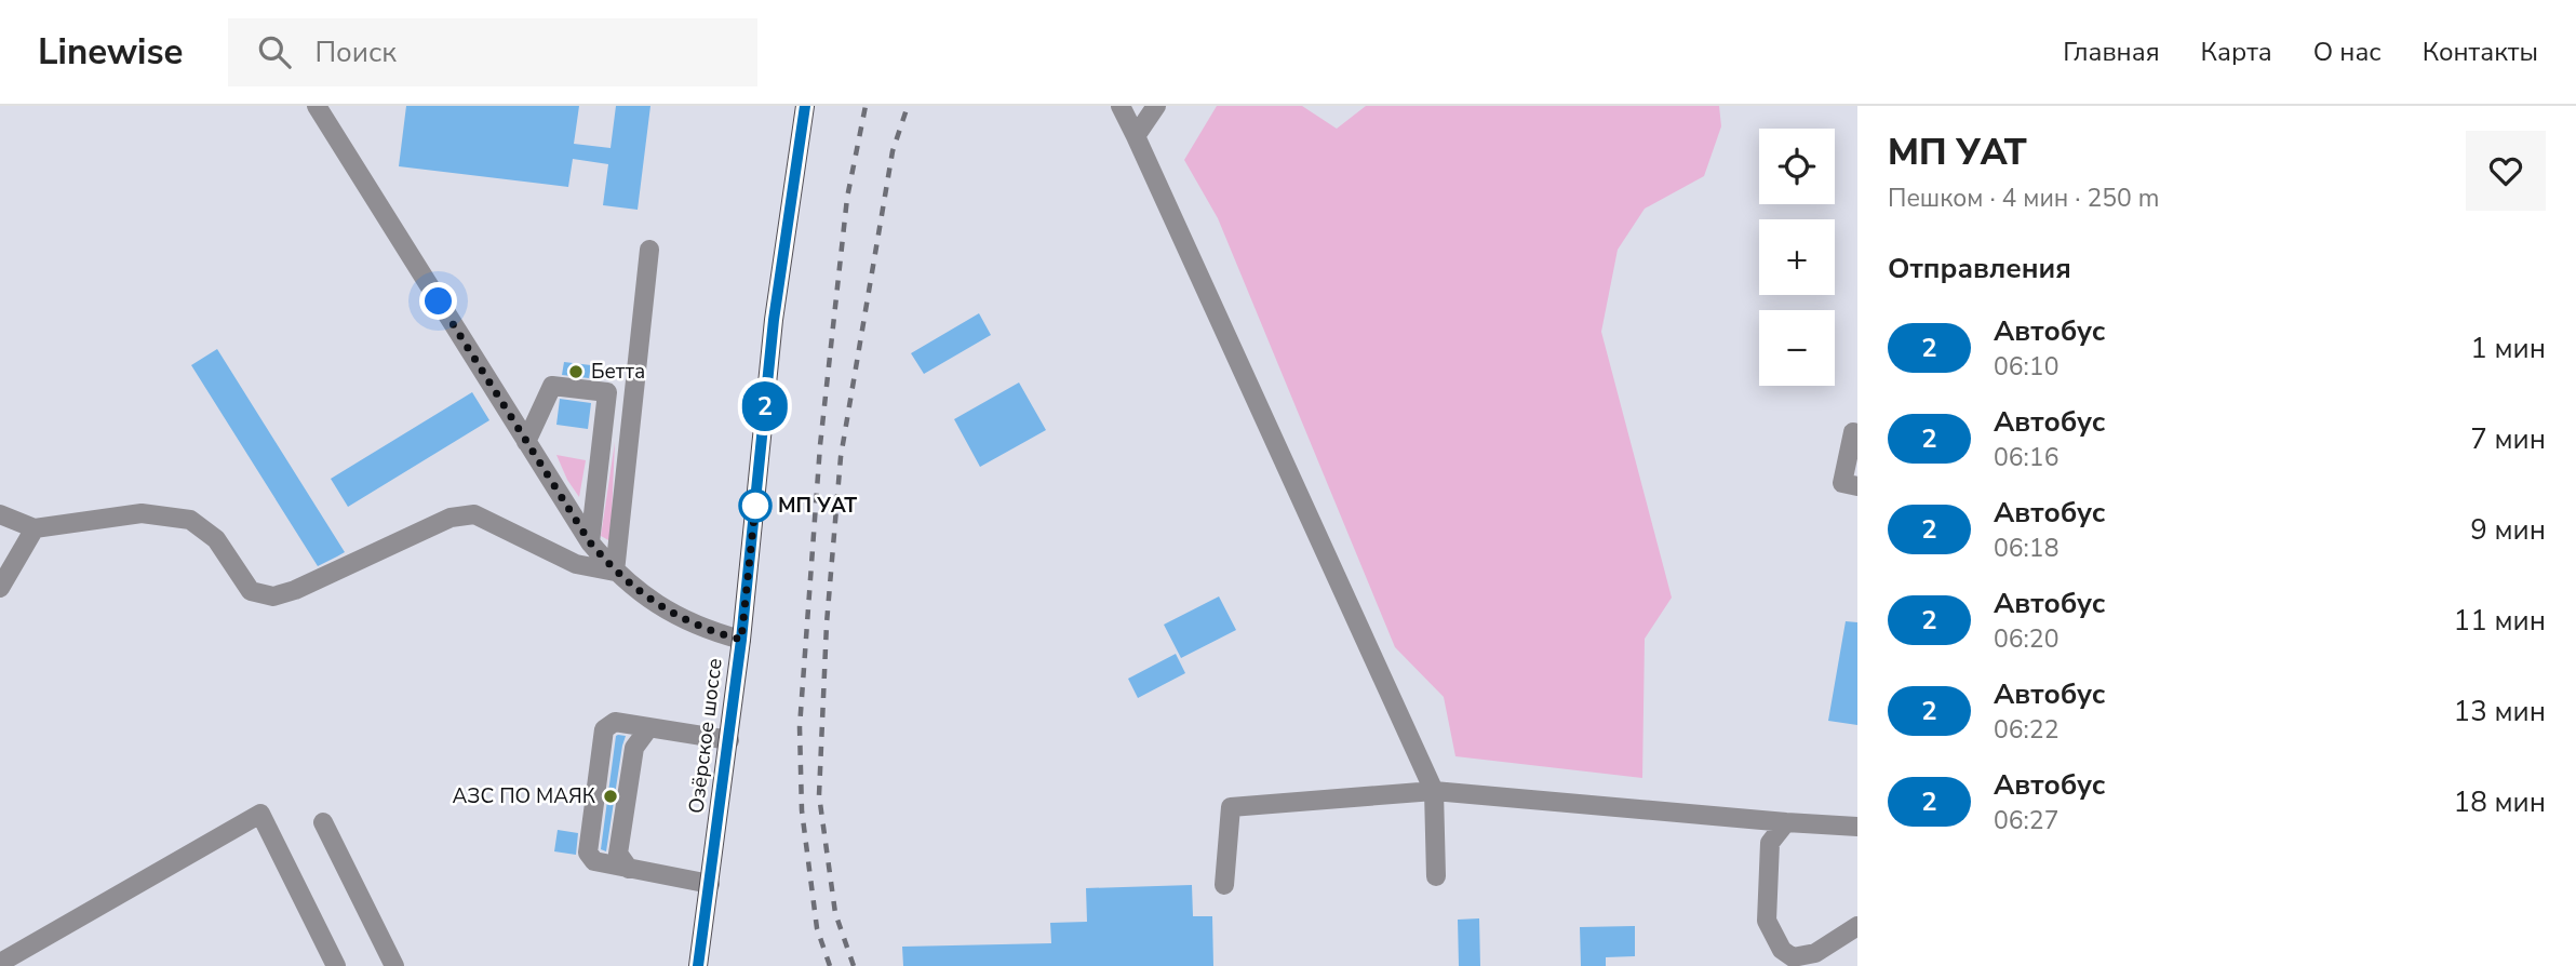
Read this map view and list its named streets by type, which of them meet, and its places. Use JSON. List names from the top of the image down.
{
  "streets": {
    "main road": ["Озёрское шоссе"]
  },
  "places": ["Бетта", "МП УАТ", "АЗС ПО МАЯК"],
  "lines": ["bus line 2"],
  "page": {
    "header": "Linewise",
    "search": "Поиск",
    "nav": [
      "Главная",
      "Карта",
      "О нас",
      "Контакты"
    ],
    "on_map": "2",
    "heading": [
      ["МП УАТ", "Пешком · 4 мин · 250 m"],
      "Отправления"
    ],
    "map_buttons": ["+", "−"],
    "list": [
      {
        "mark": "2",
        "name": "Автобус",
        "note": "06:10",
        "value": "1 мин"
      },
      {
        "mark": "2",
        "name": "Автобус",
        "note": "06:16",
        "value": "7 мин"
      },
      {
        "mark": "2",
        "name": "Автобус",
        "note": "06:18",
        "value": "9 мин"
      },
      {
        "mark": "2",
        "name": "Автобус",
        "note": "06:20",
        "value": "11 мин"
      },
      {
        "mark": "2",
        "name": "Автобус",
        "note": "06:22",
        "value": "13 мин"
      },
      {
        "mark": "2",
        "name": "Автобус",
        "note": "06:27",
        "value": "18 мин"
      }
    ]
  }
}
